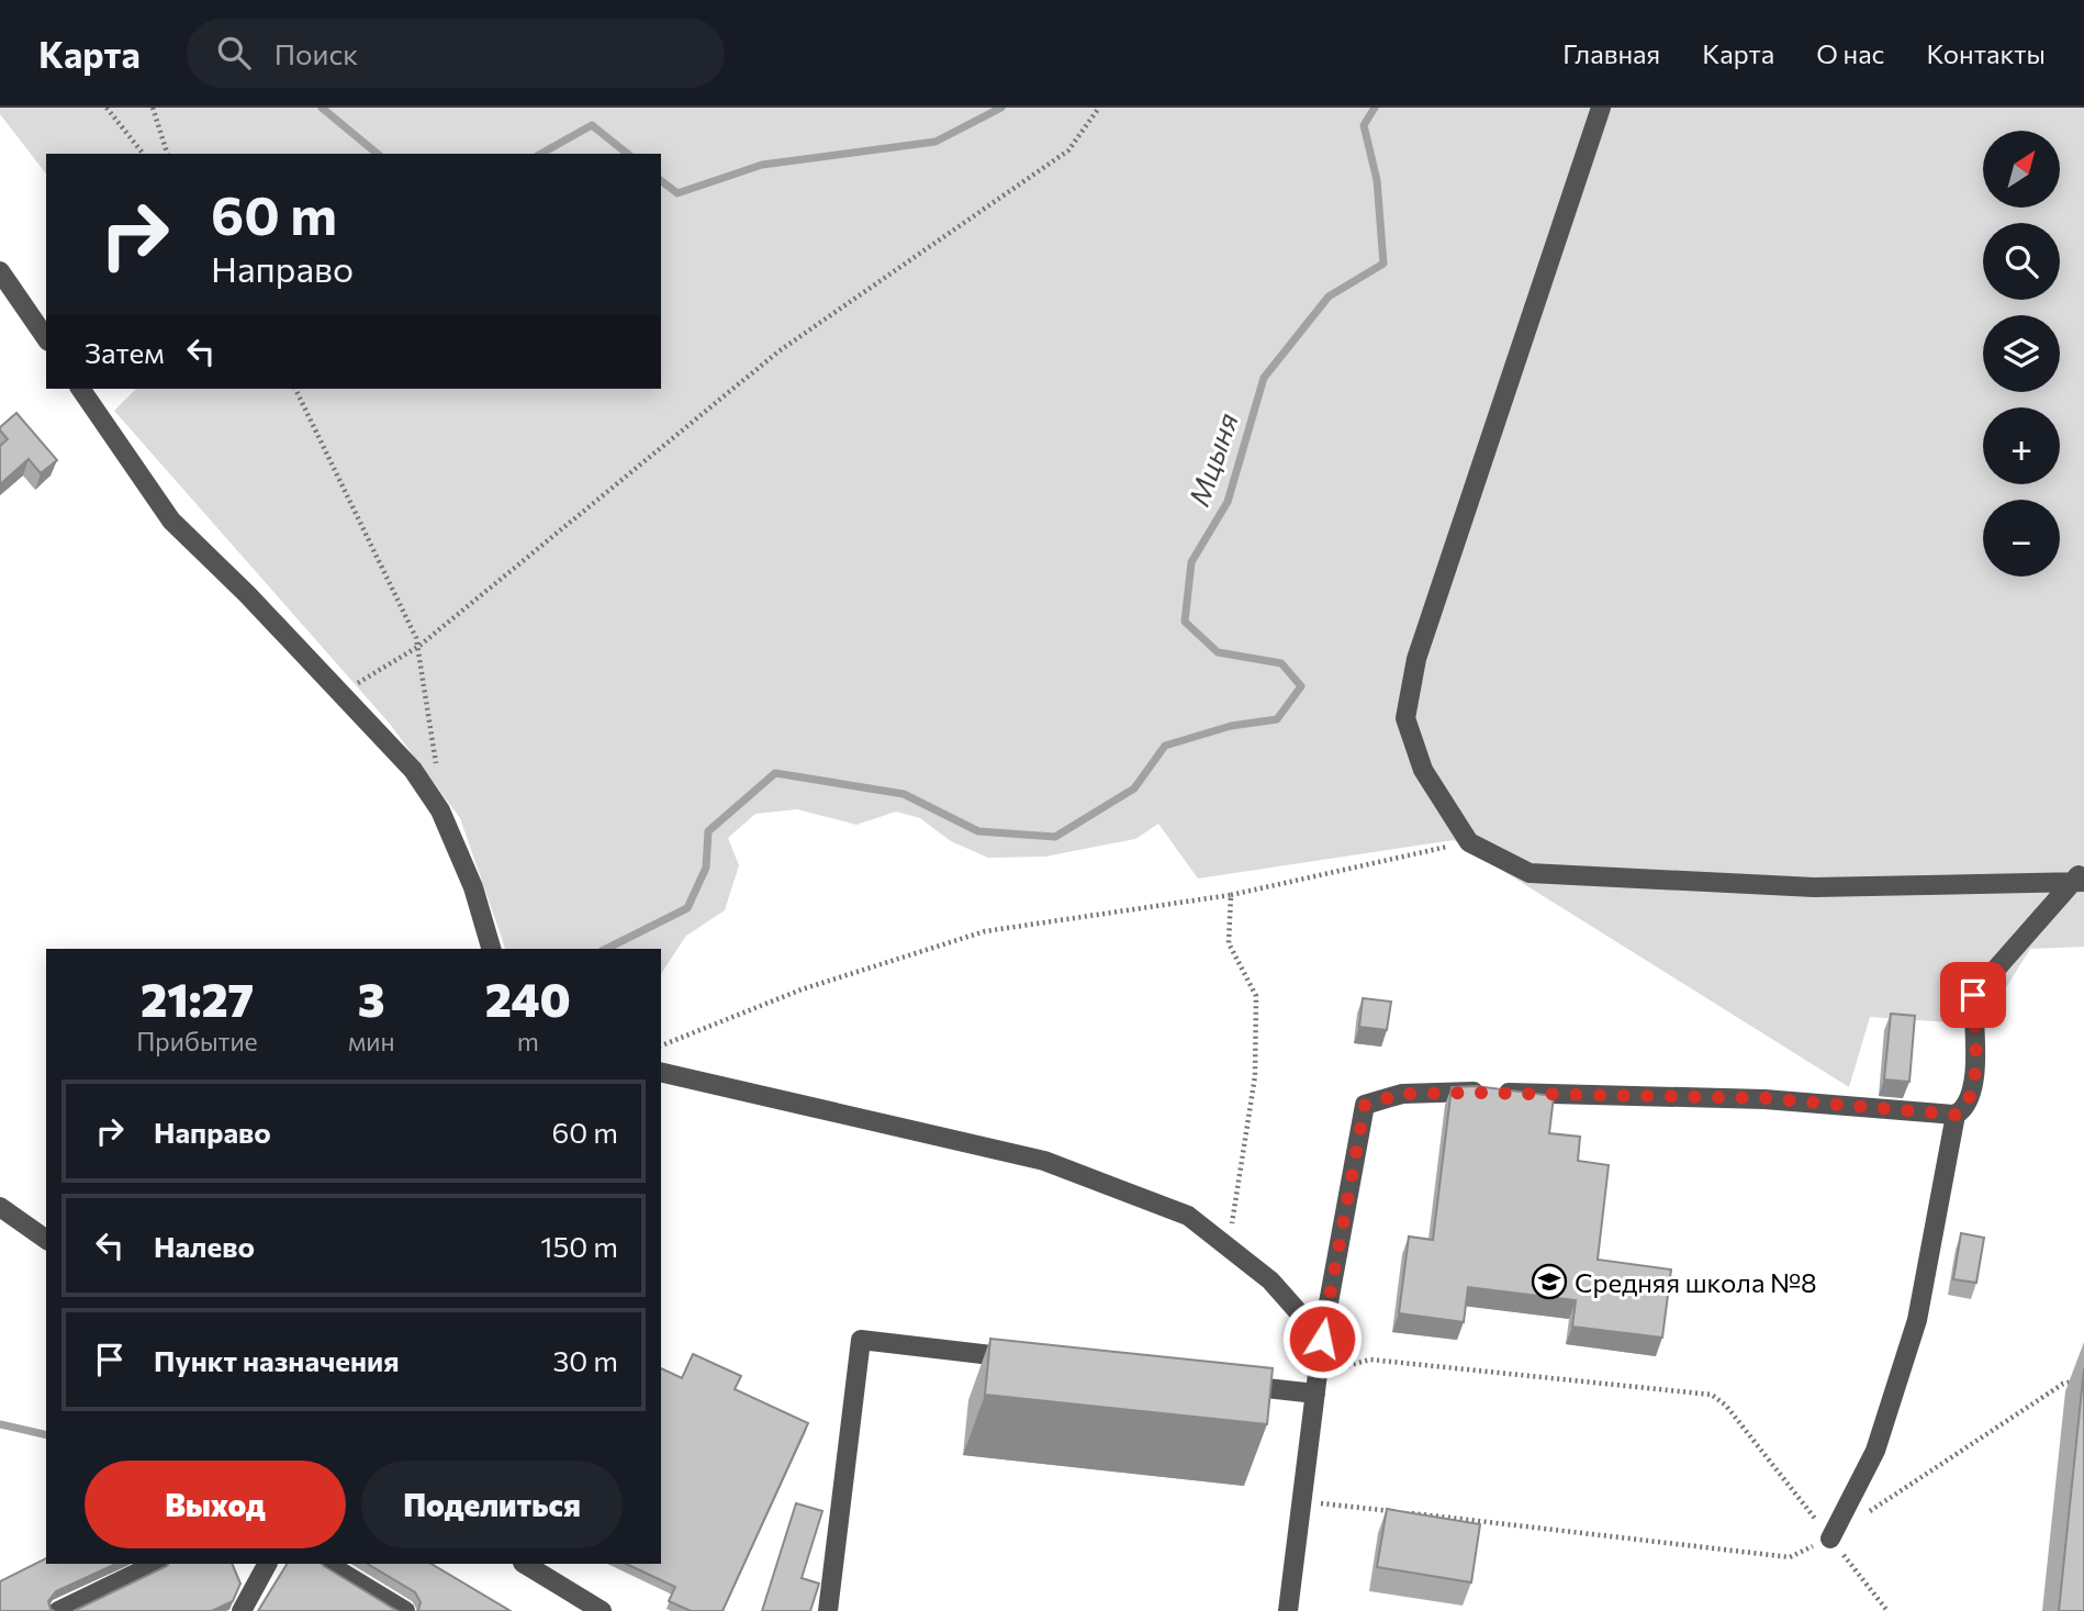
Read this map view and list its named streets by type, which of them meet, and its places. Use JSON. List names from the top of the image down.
{
  "water": ["Мцыня"],
  "places": {
    "school or university": ["Средняя школа №8"]
  },
  "north": "top right",
  "page": {
    "header": "Карта",
    "search": "Поиск",
    "nav": [
      "Главная",
      "Карта",
      "О нас",
      "Контакты"
    ],
    "map_buttons": ["+", "−"],
    "turn": ["60 m", "Направо"],
    "then": "Затем",
    "eta": [
      "21:27",
      "Прибытие",
      "3",
      "мин",
      "240",
      "m"
    ],
    "list": [
      {
        "name": "Направо",
        "value": "60 m"
      },
      {
        "name": "Налево",
        "value": "150 m"
      },
      {
        "name": "Пункт назначения",
        "value": "30 m"
      }
    ],
    "buttons": ["Выход", "Поделиться"]
  }
}
